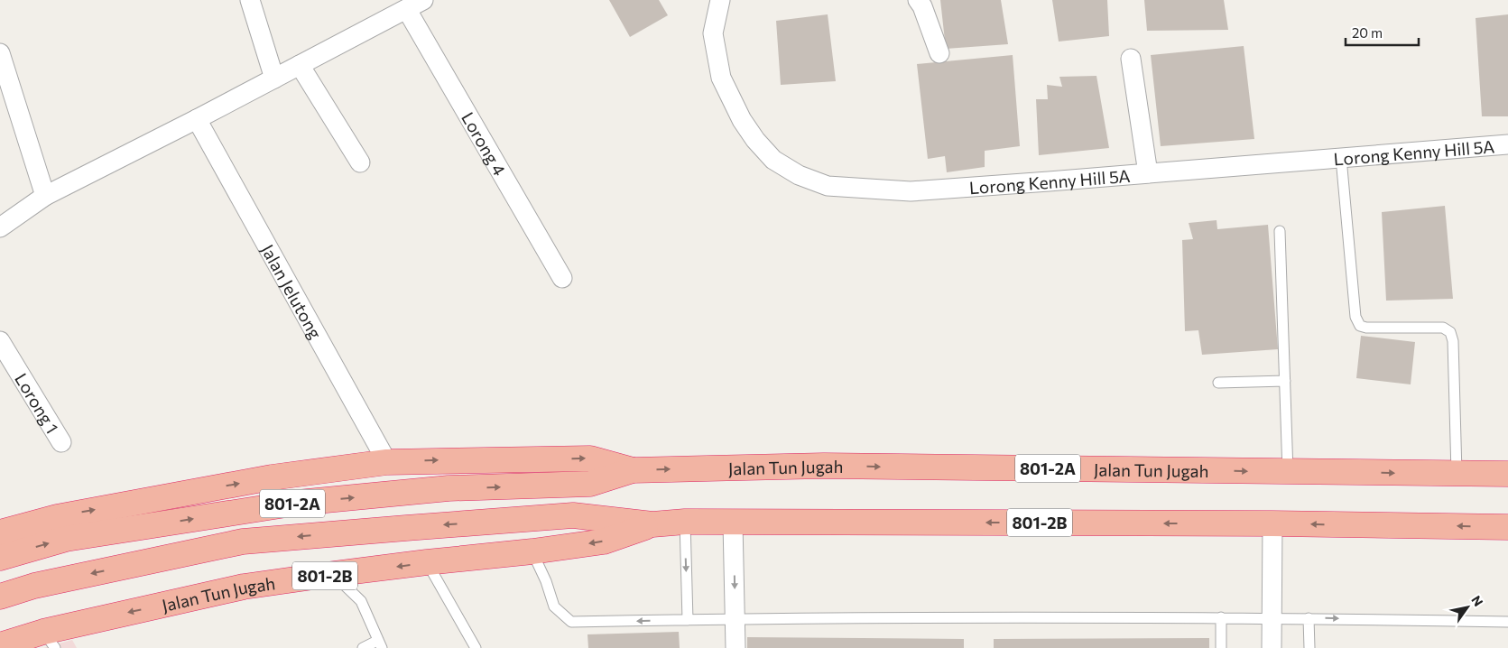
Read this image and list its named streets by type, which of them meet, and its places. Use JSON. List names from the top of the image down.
{
  "streets": {
    "highway": ["Jalan Tun Jugah", "801-2A", "801-2B"],
    "street": [
      "Lorong 4",
      "Lorong Kenny Hill 5A",
      "Jalan Jelutong",
      "Lorong 1"
    ]
  },
  "crossings": [
    ["Jalan Jelutong", "Jalan Tun Jugah"]
  ],
  "scale_bar": "20 m",
  "north": "top right"
}
